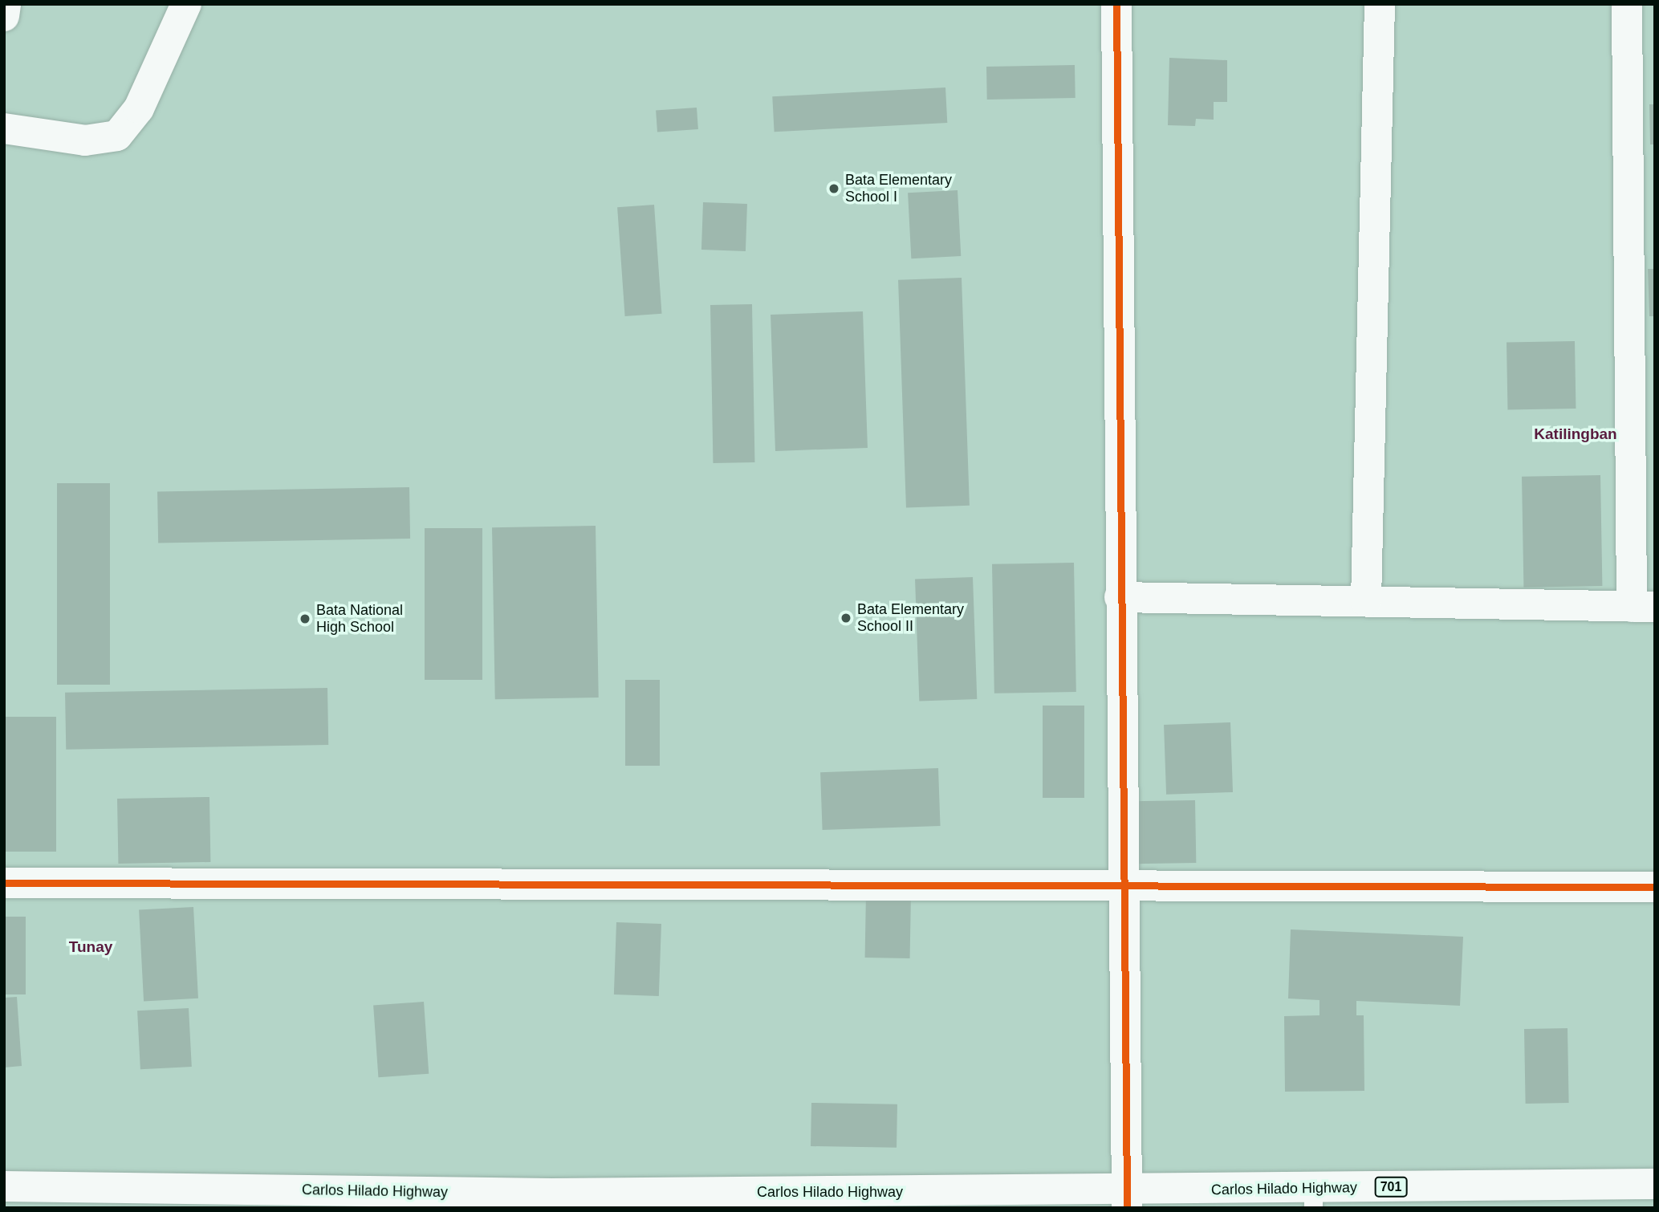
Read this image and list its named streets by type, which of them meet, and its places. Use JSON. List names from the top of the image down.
{
  "streets": {
    "street": ["701", "Carlos Hilado Highway"]
  },
  "districts": ["Katilingban", "Tunay"],
  "places": ["Bata Elementary School I", "Bata Elementary School II", "Bata National High School"]
}
